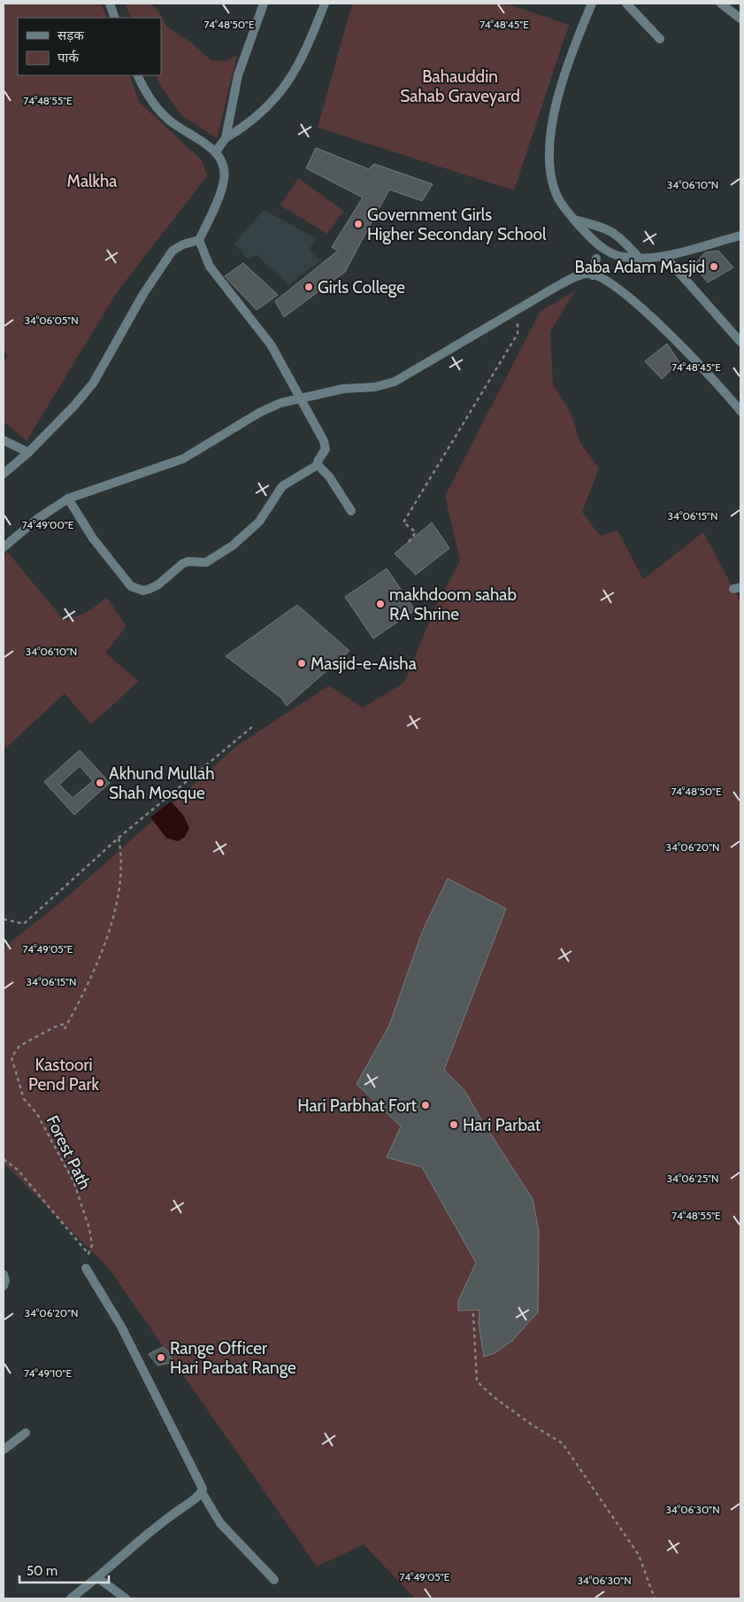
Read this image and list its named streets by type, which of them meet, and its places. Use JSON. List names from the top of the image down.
{
  "streets": {
    "path": ["Forest Path"]
  },
  "parks": ["Bahauddin Sahab Graveyard", "Malkha", "Kastoori Pend Park"],
  "places": [
    "Government Girls Higher Secondary School",
    "Baba Adam Masjid",
    "Girls College",
    "makhdoom sahab RA Shrine",
    "Masjid-e-Aisha",
    "Akhund Mullah Shah Mosque",
    "Hari Parbhat Fort",
    "Hari Parbat",
    "Range Officer Hari Parbat Range"
  ],
  "legend": ["सड़क", "पार्क"],
  "scale_bar": "50 m",
  "coordinates": [
    "74°48'50\"E",
    "74°48'45\"E",
    "74°48'55\"E",
    "34°06'10\"N",
    "34°06'05\"N",
    "34°06'15\"N",
    "74°49'00\"E",
    "34°06'20\"N",
    "74°49'05\"E",
    "34°06'25\"N",
    "74°49'10\"E",
    "34°06'30\"N"
  ]
}
